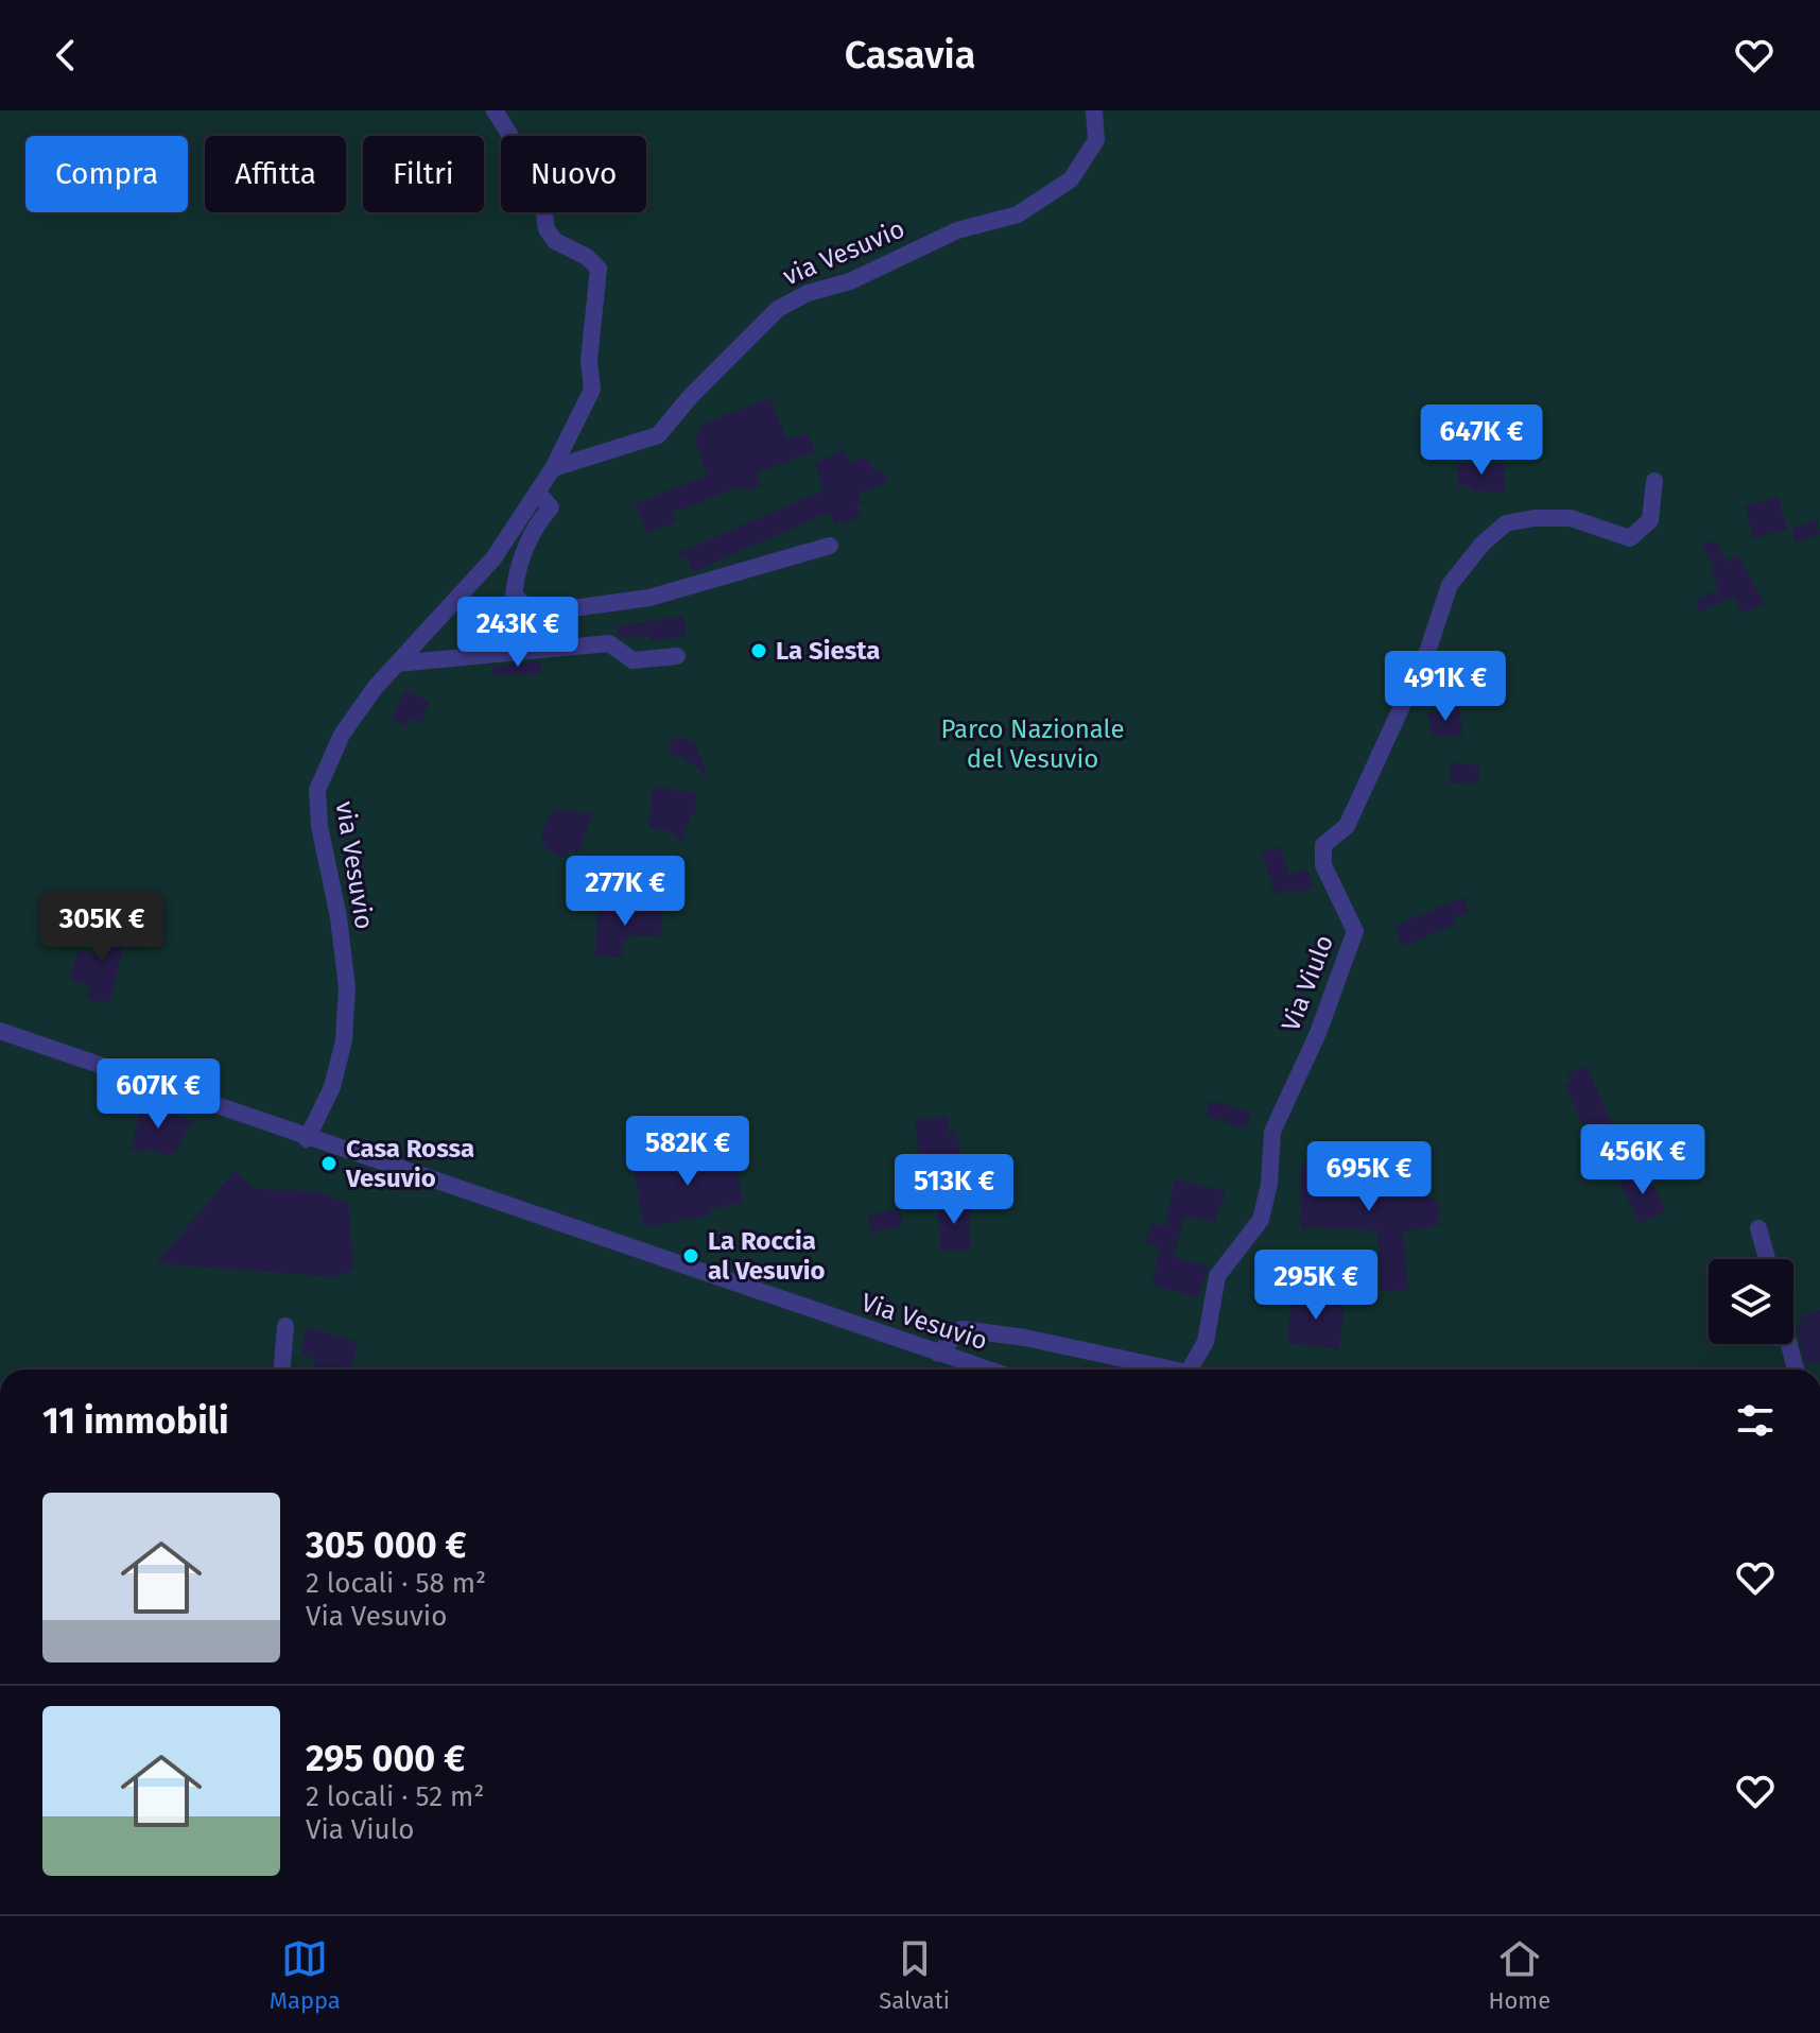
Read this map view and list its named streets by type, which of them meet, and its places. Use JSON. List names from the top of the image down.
{
  "streets": {
    "street": ["via Vesuvio", "Via Viulo", "Via Vesuvio"]
  },
  "crossings": [
    ["via Vesuvio", "Via Vesuvio"],
    ["Via Viulo", "Via Vesuvio"]
  ],
  "parks": ["Parco Nazionale del Vesuvio"],
  "places": ["La Siesta", "Casa Rossa Vesuvio", "La Roccia al Vesuvio"],
  "page": {
    "header": "Casavia",
    "chip": [
      "Compra",
      "Affitta",
      "Filtri",
      "Nuovo"
    ],
    "price": [
      "647K €",
      "243K €",
      "491K €",
      "277K €",
      "305K €",
      "607K €",
      "582K €",
      "456K €",
      "695K €",
      "513K €",
      "295K €"
    ],
    "heading": "11 immobili",
    "list": [
      {
        "name": "305 000 €",
        "note": "2 locali · 58 m² · Via Vesuvio"
      },
      {
        "name": "295 000 €",
        "note": "2 locali · 52 m² · Via Viulo"
      }
    ],
    "tabs": ["Mappa", "Salvati", "Home"]
  }
}
